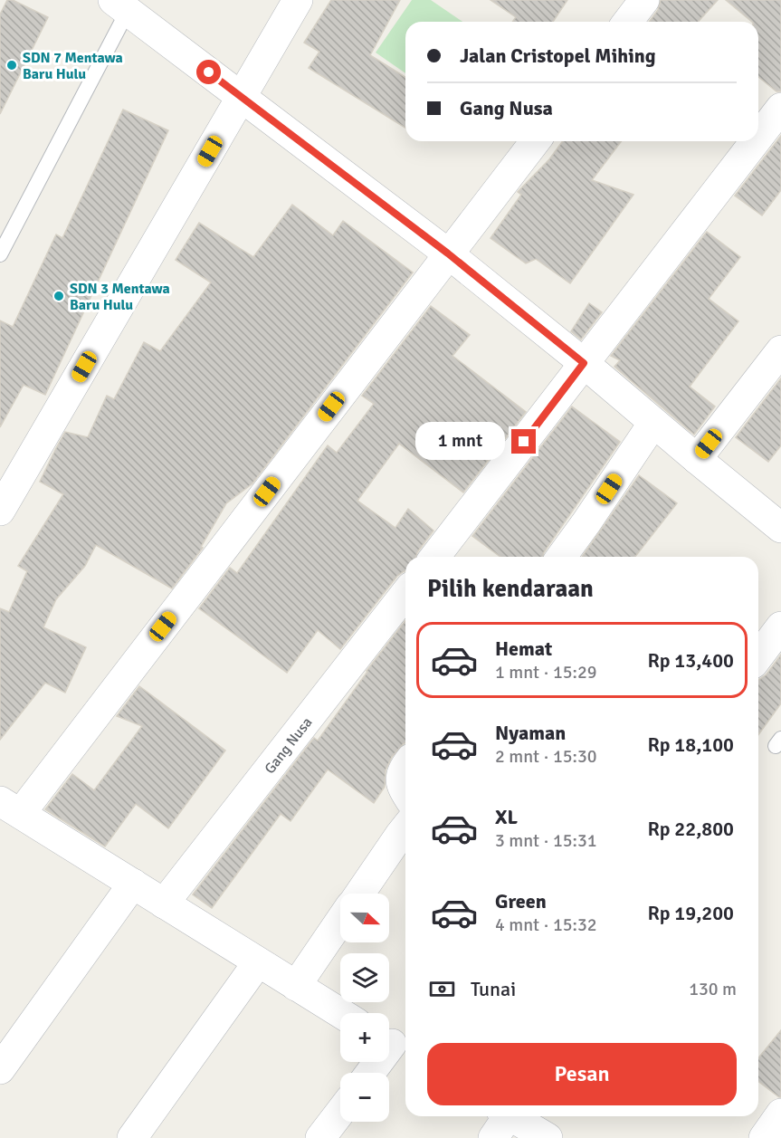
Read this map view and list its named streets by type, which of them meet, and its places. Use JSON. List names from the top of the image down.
{
  "streets": {
    "street": ["Gang Nusa"]
  },
  "places": ["SDN 7 Mentawa Baru Hulu", "SDN 3 Mentawa Baru Hulu"],
  "north": "right",
  "page": {
    "banner": ["Jalan Cristopel Mihing", "Gang Nusa"],
    "bubble": "1 mnt",
    "heading": "Pilih kendaraan",
    "list": [
      {
        "name": "Hemat",
        "note": "1 mnt · 15:29",
        "value": "Rp 13,400"
      },
      {
        "name": "Nyaman",
        "note": "2 mnt · 15:30",
        "value": "Rp 18,100"
      },
      {
        "name": "XL",
        "note": "3 mnt · 15:31",
        "value": "Rp 22,800"
      },
      {
        "name": "Green",
        "note": "4 mnt · 15:32",
        "value": "Rp 19,200"
      }
    ],
    "map_buttons": ["+", "−"],
    "pay": ["Tunai", "130 m"],
    "buttons": "Pesan"
  }
}
